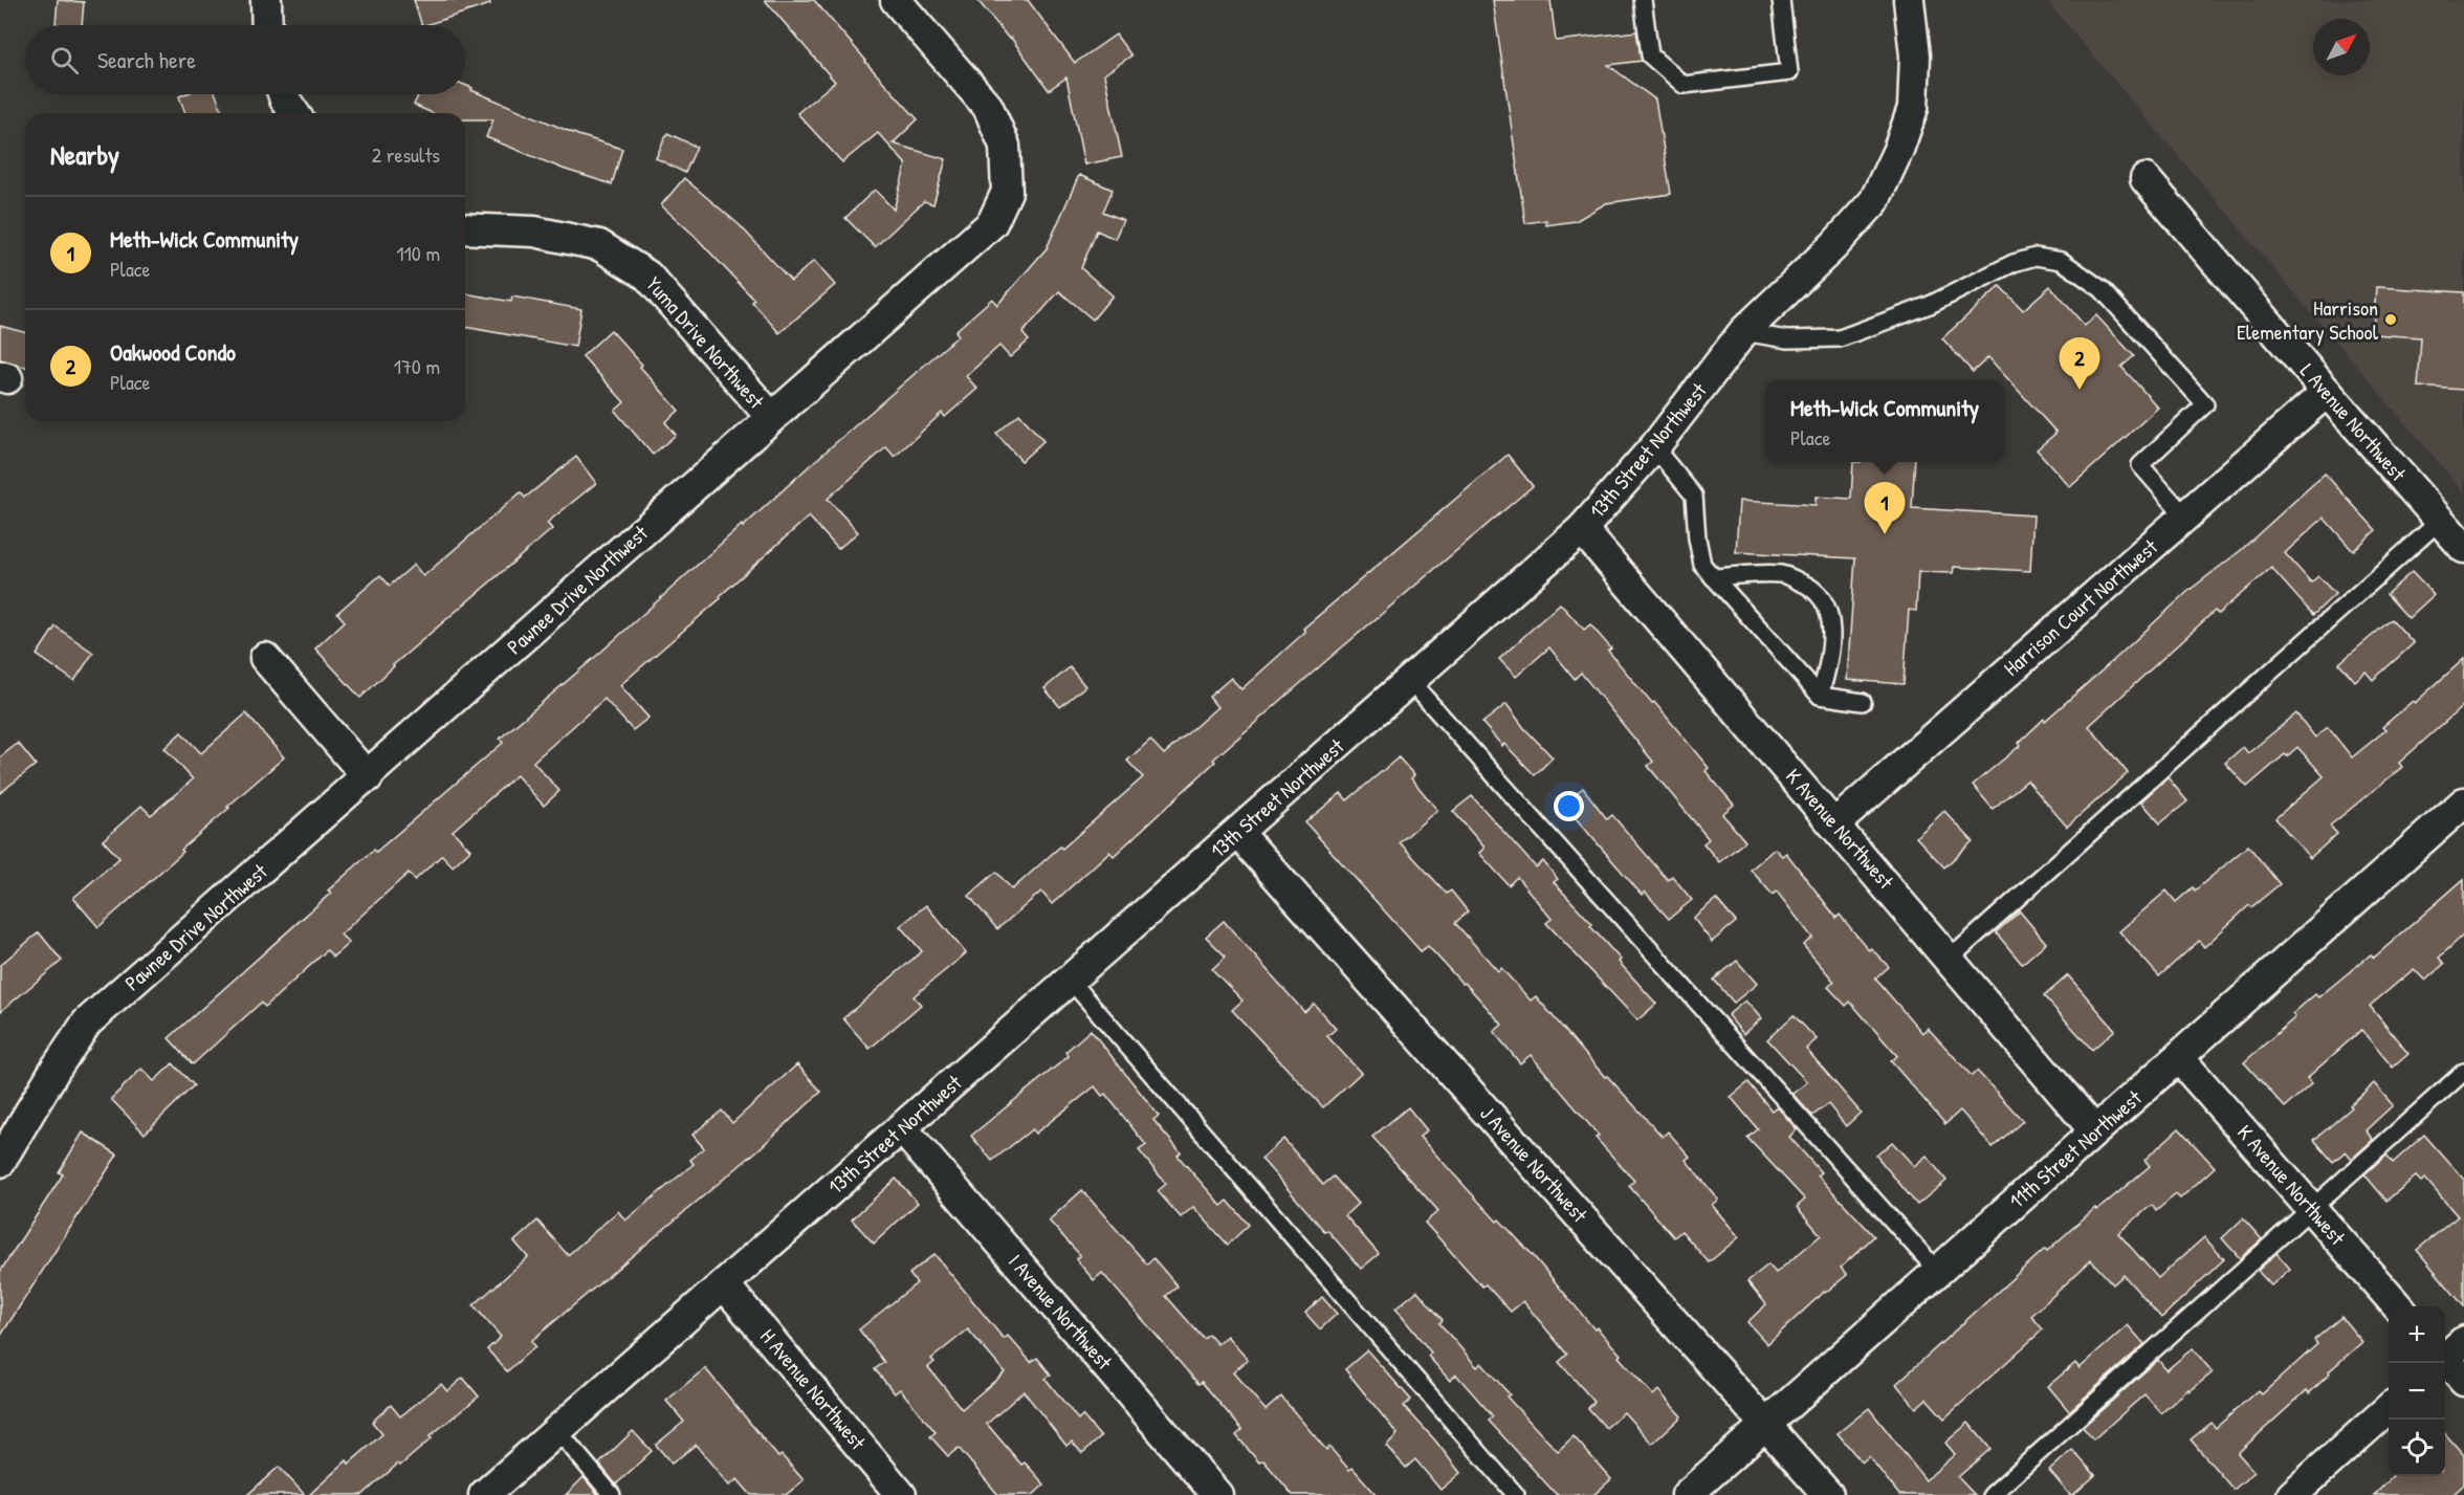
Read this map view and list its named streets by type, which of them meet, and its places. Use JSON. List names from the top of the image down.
{
  "streets": {
    "street": [
      "Yuma Drive Northwest",
      "L Avenue Northwest",
      "13th Street Northwest",
      "Pawnee Drive Northwest",
      "Harrison Court Northwest",
      "K Avenue Northwest",
      "11th Street Northwest",
      "J Avenue Northwest",
      "I Avenue Northwest",
      "H Avenue Northwest"
    ]
  },
  "crossings": [
    ["Yuma Drive Northwest", "Pawnee Drive Northwest"],
    ["L Avenue Northwest", "Harrison Court Northwest"],
    ["13th Street Northwest", "K Avenue Northwest"],
    ["13th Street Northwest", "J Avenue Northwest"],
    ["13th Street Northwest", "I Avenue Northwest"],
    ["13th Street Northwest", "H Avenue Northwest"],
    ["Harrison Court Northwest", "K Avenue Northwest"],
    ["K Avenue Northwest", "11th Street Northwest"],
    ["11th Street Northwest", "J Avenue Northwest"]
  ],
  "places": ["Harrison Elementary School"],
  "north": "top right",
  "page": {
    "search": "Search here",
    "heading": ["Nearby", "2 results"],
    "list": [
      {
        "mark": "1",
        "name": "Meth-Wick Community",
        "note": "Place",
        "value": "110 m"
      },
      {
        "mark": "2",
        "name": "Oakwood Condo",
        "note": "Place",
        "value": "170 m"
      }
    ],
    "pins": ["2", "1"],
    "popup": ["Meth-Wick Community", "Place"],
    "map_buttons": ["+", "−"]
  }
}
